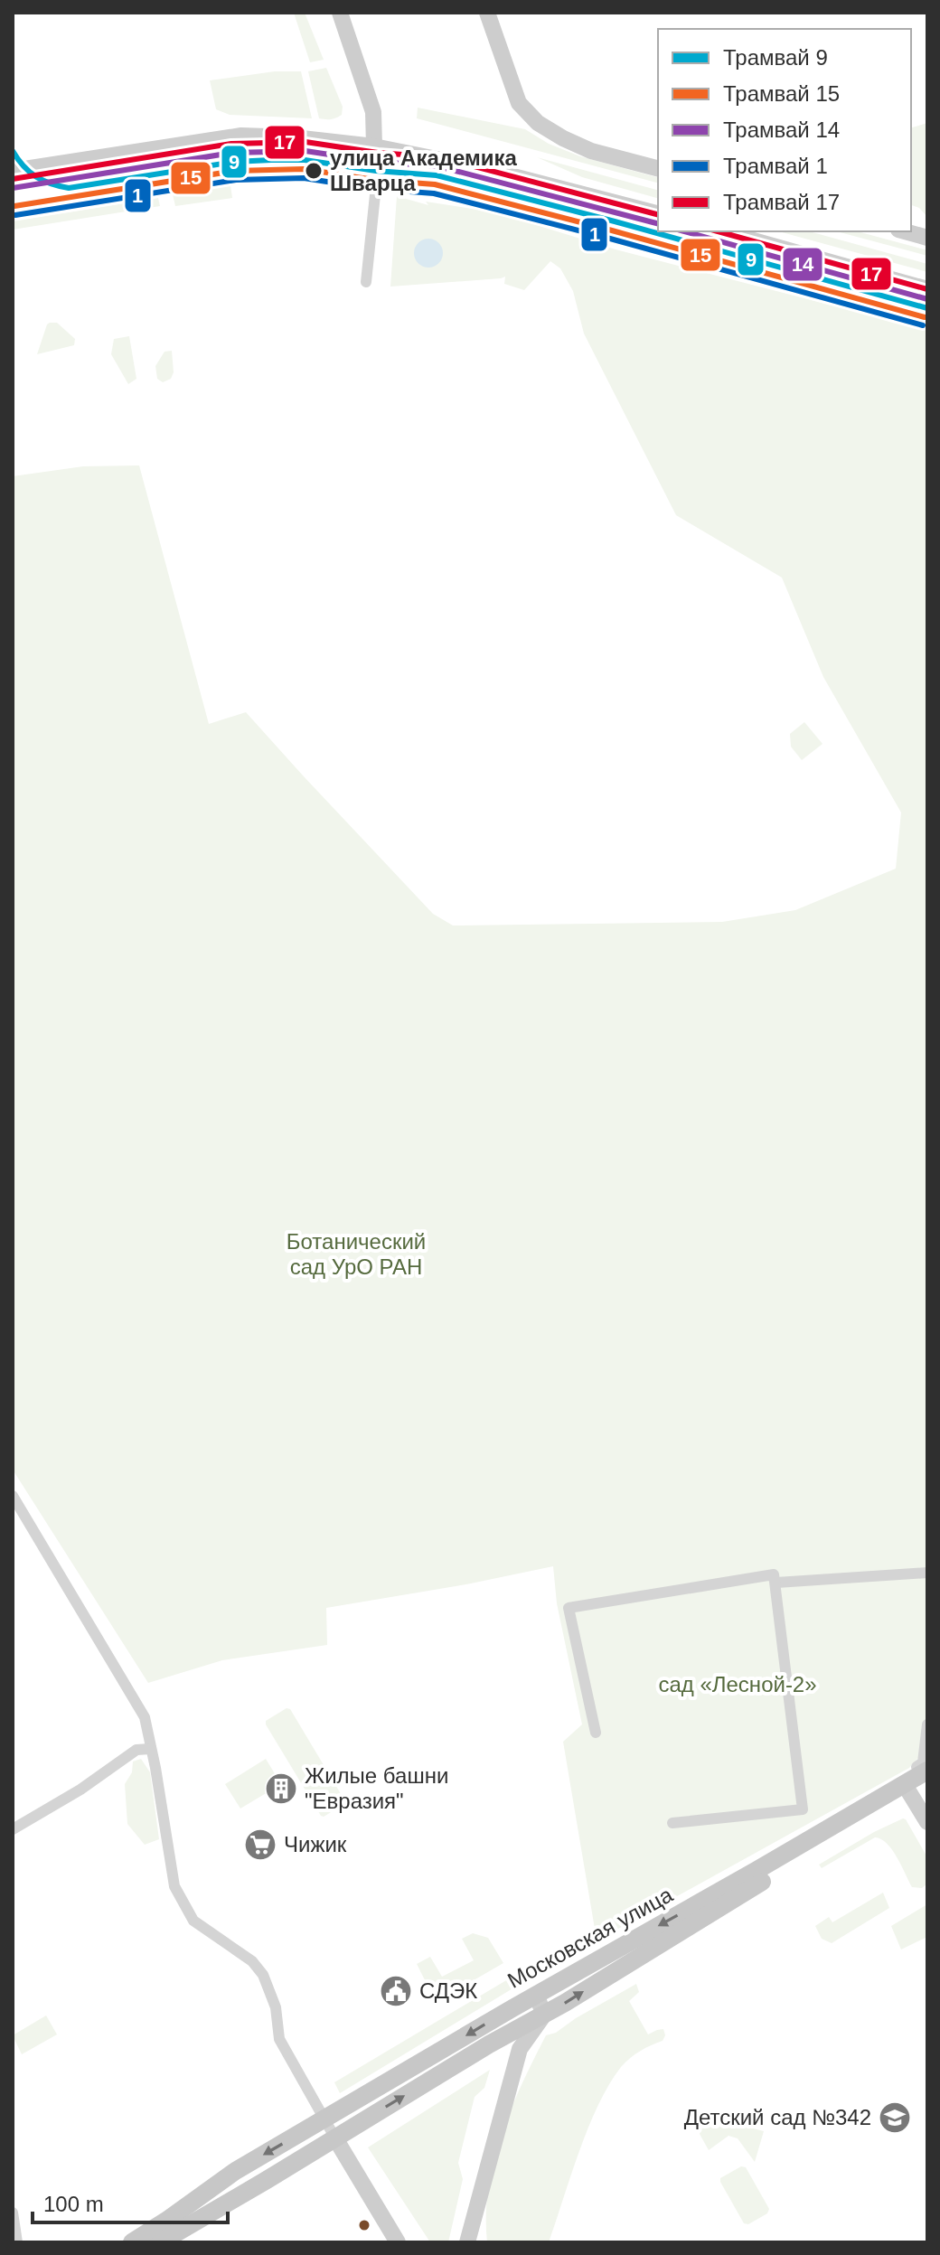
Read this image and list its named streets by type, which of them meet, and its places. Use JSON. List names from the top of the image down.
{
  "streets": {
    "main road": ["Московская улица"]
  },
  "parks": ["Ботанический сад УрО РАН", "сад «Лесной-2»"],
  "places": {
    "other": ["улица Академика Шварца"],
    "building": ["Жилые башни \"Евразия\""],
    "supermarket": ["Чижик"],
    "public building": ["СДЭК"],
    "school or university": ["Детский сад №342"]
  },
  "lines": [
    "tram line 17",
    "tram line 9",
    "tram line 14",
    "tram line 15",
    "tram line 1"
  ],
  "legend": [
    "Трамвай 9",
    "Трамвай 15",
    "Трамвай 14",
    "Трамвай 1",
    "Трамвай 17"
  ],
  "scale_bar": "100 m"
}
